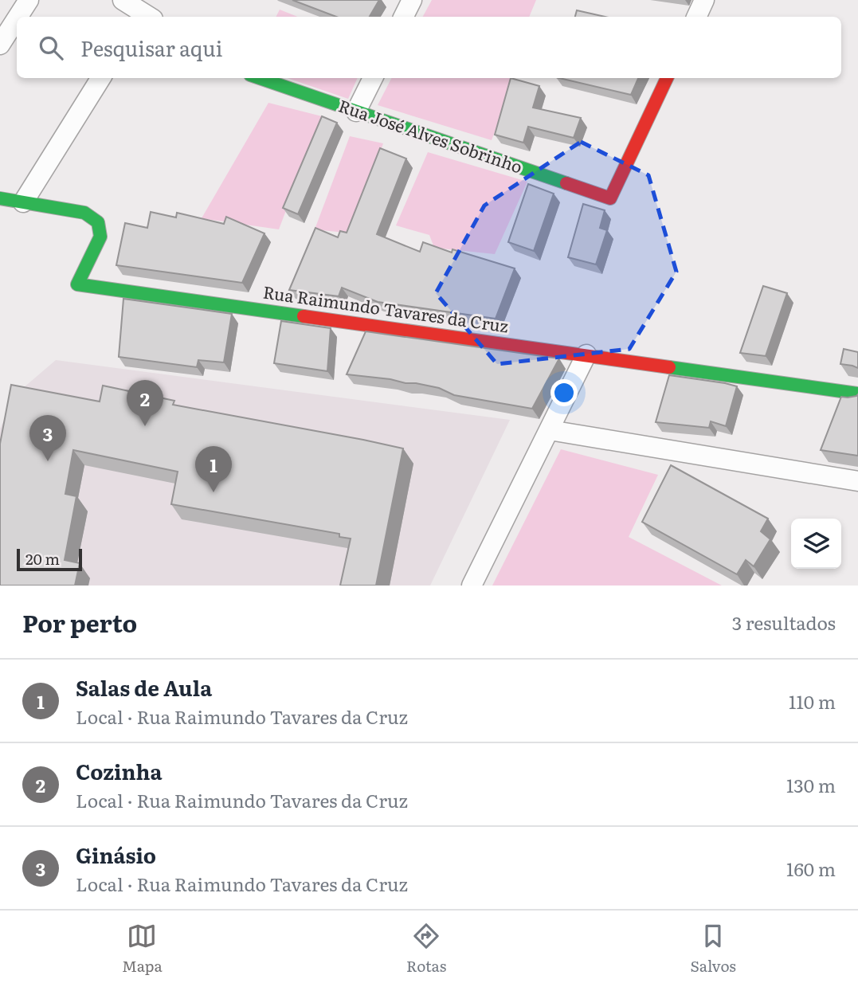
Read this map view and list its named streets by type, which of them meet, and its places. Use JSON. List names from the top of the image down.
{
  "streets": {
    "street": ["Rua José Alves Sobrinho", "Rua Raimundo Tavares da Cruz"]
  },
  "scale_bar": "20 m",
  "page": {
    "search": "Pesquisar aqui",
    "pins": ["2", "3", "1"],
    "scale": "20 m",
    "heading": ["Por perto", "3 resultados"],
    "list": [
      {
        "mark": "1",
        "name": "Salas de Aula",
        "note": "Local · Rua Raimundo Tavares da Cruz",
        "value": "110 m"
      },
      {
        "mark": "2",
        "name": "Cozinha",
        "note": "Local · Rua Raimundo Tavares da Cruz",
        "value": "130 m"
      },
      {
        "mark": "3",
        "name": "Ginásio",
        "note": "Local · Rua Raimundo Tavares da Cruz",
        "value": "160 m"
      }
    ],
    "nav": ["Mapa", "Rotas", "Salvos"]
  }
}
